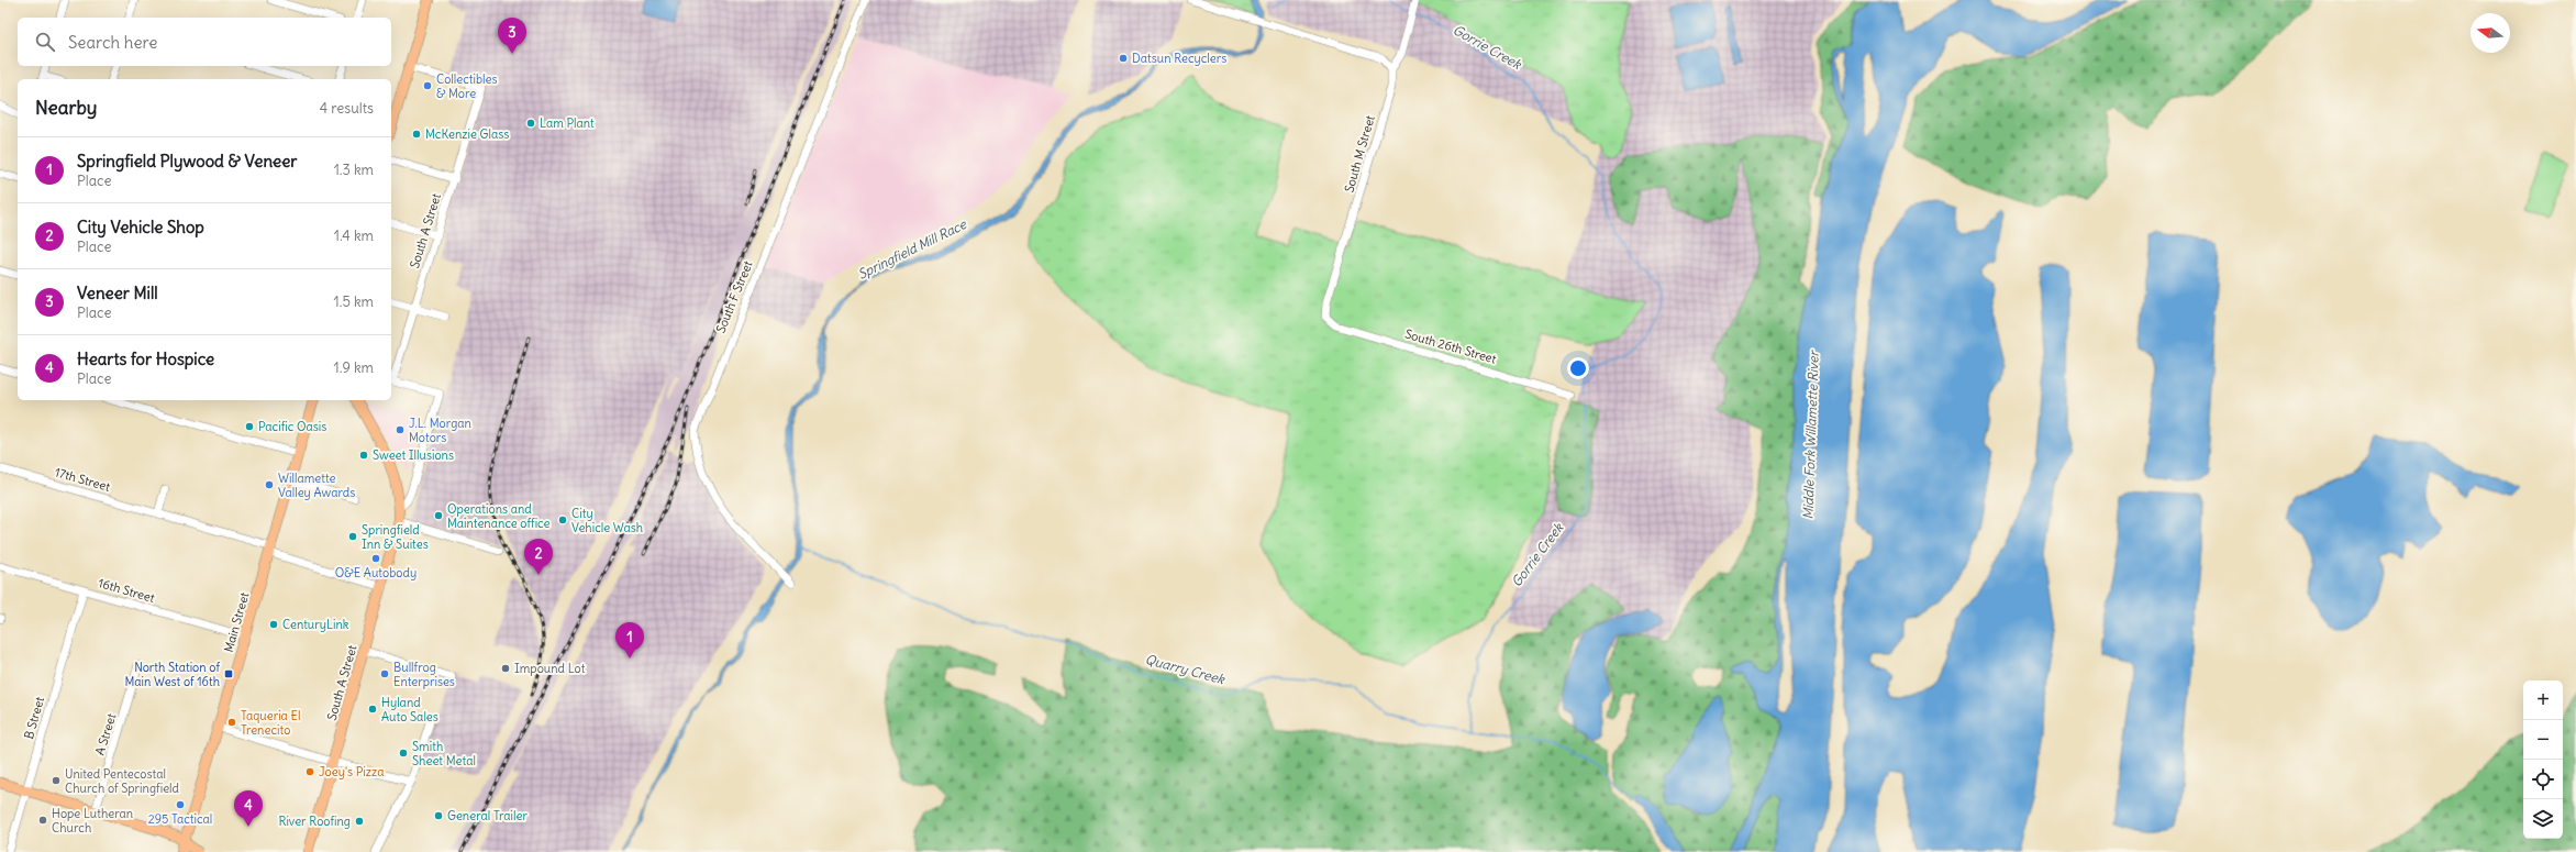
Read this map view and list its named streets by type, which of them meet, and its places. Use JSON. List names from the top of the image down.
{
  "streets": {
    "main road": ["South A Street", "Main Street"],
    "street": [
      "South M Street",
      "South F Street",
      "South 26th Street",
      "17th Street",
      "16th Street",
      "B Street",
      "A Street"
    ]
  },
  "crossings": [
    ["South M Street", "South 26th Street"],
    ["South A Street", "17th Street"],
    ["17th Street", "Main Street"],
    ["16th Street", "Main Street"],
    ["16th Street", "B Street"]
  ],
  "water": [
    "Gorrie Creek",
    "Springfield Mill Race",
    "Middle Fork Willamette River",
    "Quarry Creek"
  ],
  "places": {
    "other": [
      "Datsun Recyclers",
      "Collectibles & More",
      "Lam Plant",
      "McKenzie Glass",
      "Pacific Oasis",
      "J.L. Morgan Motors",
      "Sweet Illusions",
      "Willamette Valley Awards",
      "Operations and Maintenance office",
      "City Vehicle Wash",
      "Springfield Inn & Suites",
      "O&E Autobody",
      "CenturyLink",
      "Impound Lot",
      "Bullfrog Enterprises",
      "Hyland Auto Sales",
      "Taqueria El Trenecito",
      "Smith Sheet Metal",
      "Joey's Pizza",
      "United Pentecostal Church of Springfield",
      "295 Tactical",
      "General Trailer",
      "Hope Lutheran Church",
      "River Roofing"
    ],
    "transit": ["North Station of Main West of 16th"]
  },
  "north": "left",
  "page": {
    "pins": [
      "3",
      "2",
      "1",
      "4"
    ],
    "search": "Search here",
    "heading": ["Nearby", "4 results"],
    "list": [
      {
        "mark": "1",
        "name": "Springfield Plywood & Veneer",
        "note": "Place",
        "value": "1.3 km"
      },
      {
        "mark": "2",
        "name": "City Vehicle Shop",
        "note": "Place",
        "value": "1.4 km"
      },
      {
        "mark": "3",
        "name": "Veneer Mill",
        "note": "Place",
        "value": "1.5 km"
      },
      {
        "mark": "4",
        "name": "Hearts for Hospice",
        "note": "Place",
        "value": "1.9 km"
      }
    ],
    "map_buttons": ["+", "−"]
  }
}
